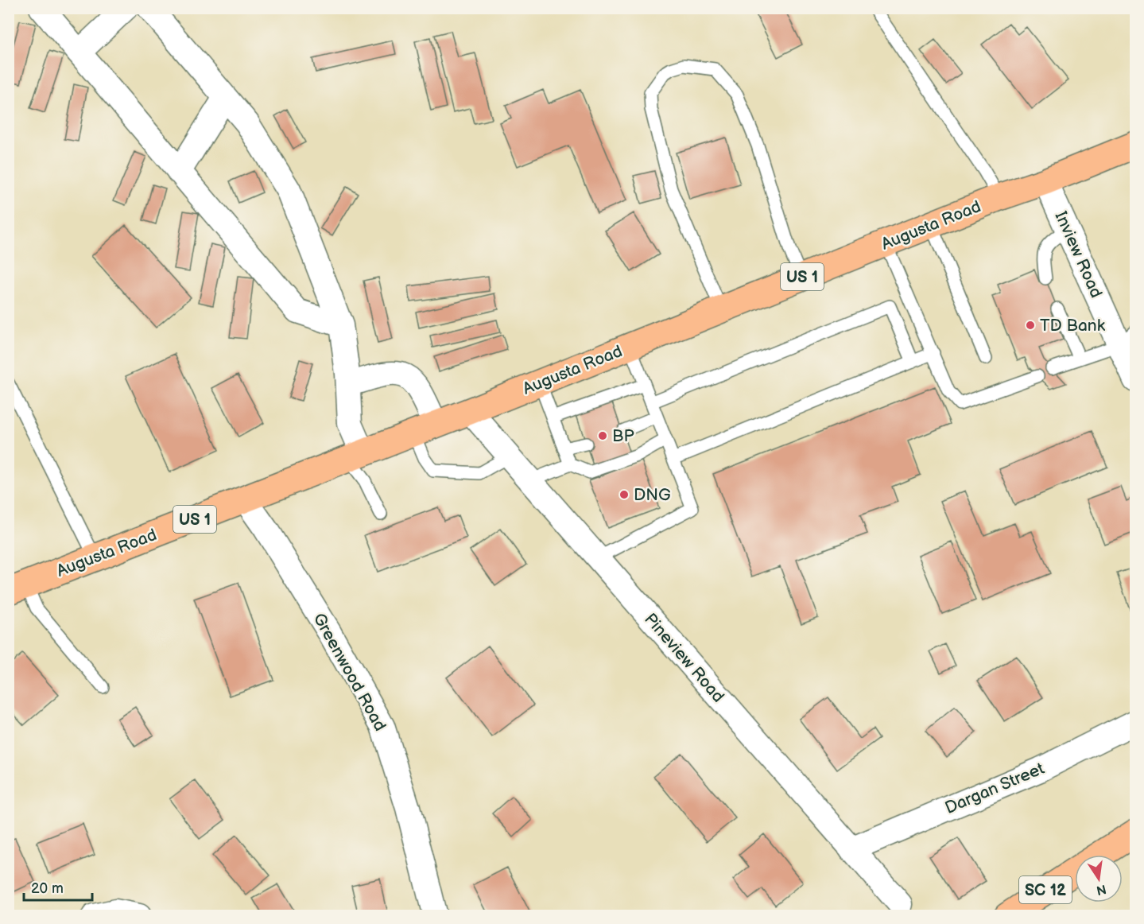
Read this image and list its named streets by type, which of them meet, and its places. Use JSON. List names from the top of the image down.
{
  "streets": {
    "main road": ["Augusta Road", "US 1", "SC 12"],
    "street": [
      "Inview Road",
      "Pineview Road",
      "Greenwood Road",
      "Dargan Street"
    ]
  },
  "crossings": [
    ["Augusta Road", "Inview Road"],
    ["Augusta Road", "Pineview Road"],
    ["Augusta Road", "Greenwood Road"],
    ["Pineview Road", "Dargan Street"]
  ],
  "places": ["TD Bank", "BP", "DNG"],
  "scale_bar": "20 m",
  "north": "bottom"
}
